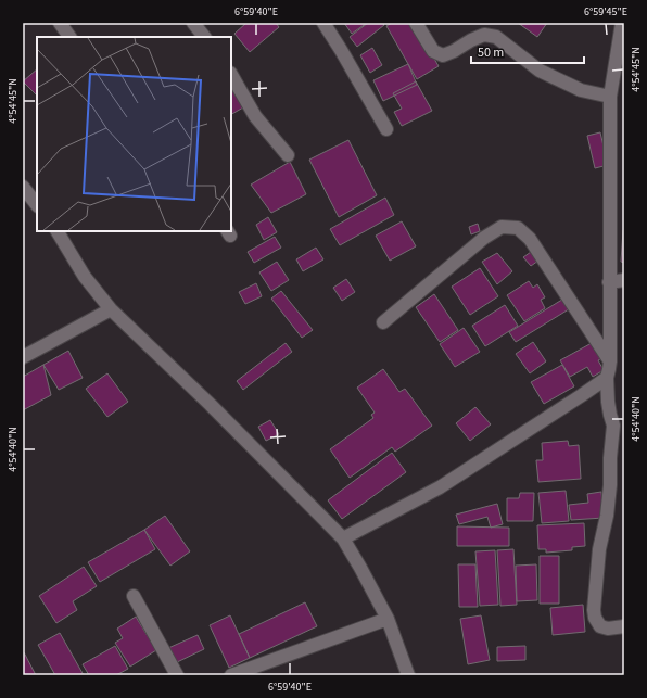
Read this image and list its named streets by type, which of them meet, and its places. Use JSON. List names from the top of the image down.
{
  "scale_bar": "50 m",
  "coordinates": [
    "6°59'40\"E",
    "6°59'45\"E",
    "4°54'45\"N",
    "4°54'40\"N"
  ]
}
